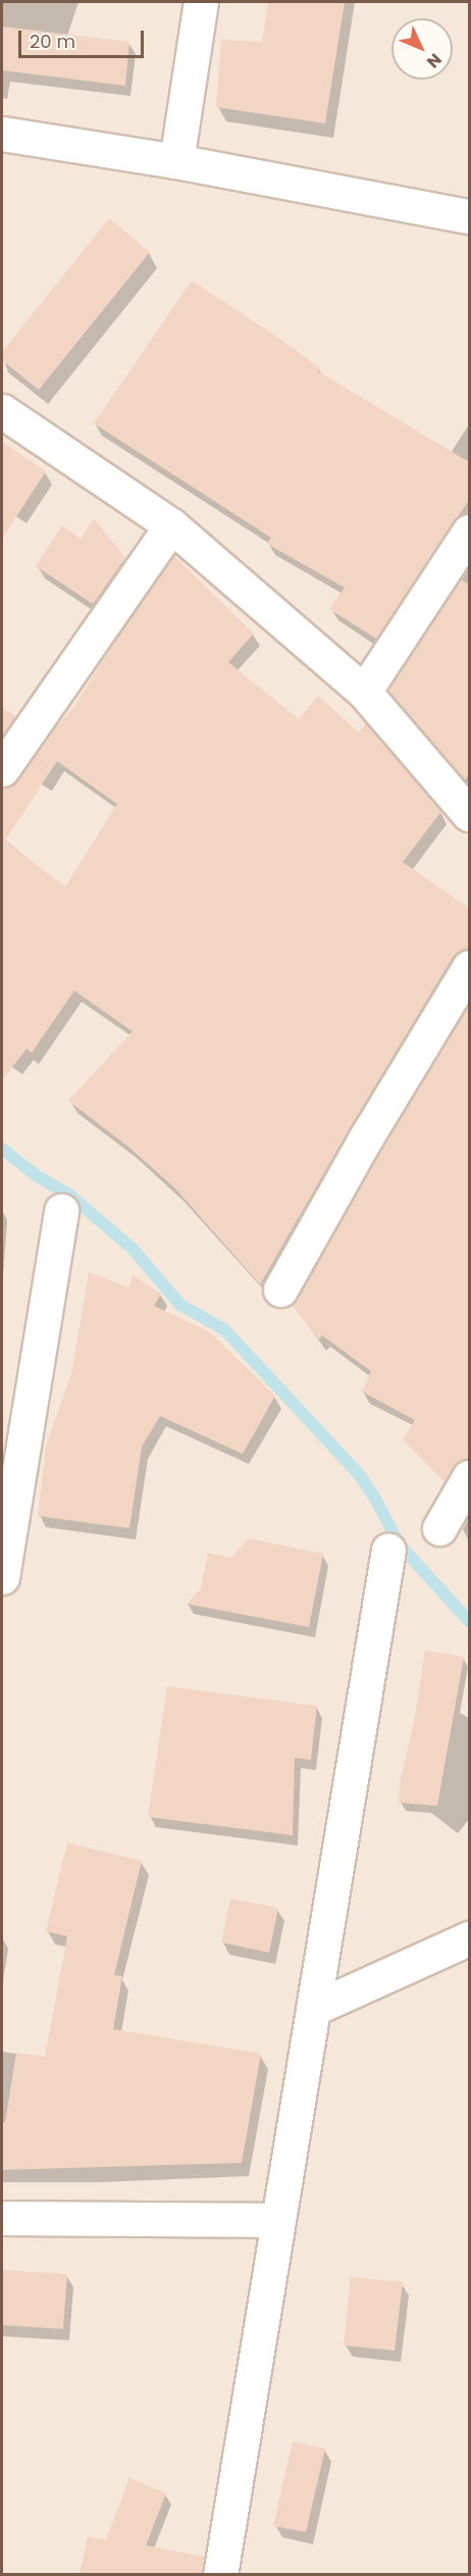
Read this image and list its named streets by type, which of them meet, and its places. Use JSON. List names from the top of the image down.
{
  "scale_bar": "20 m",
  "north": "bottom right"
}
